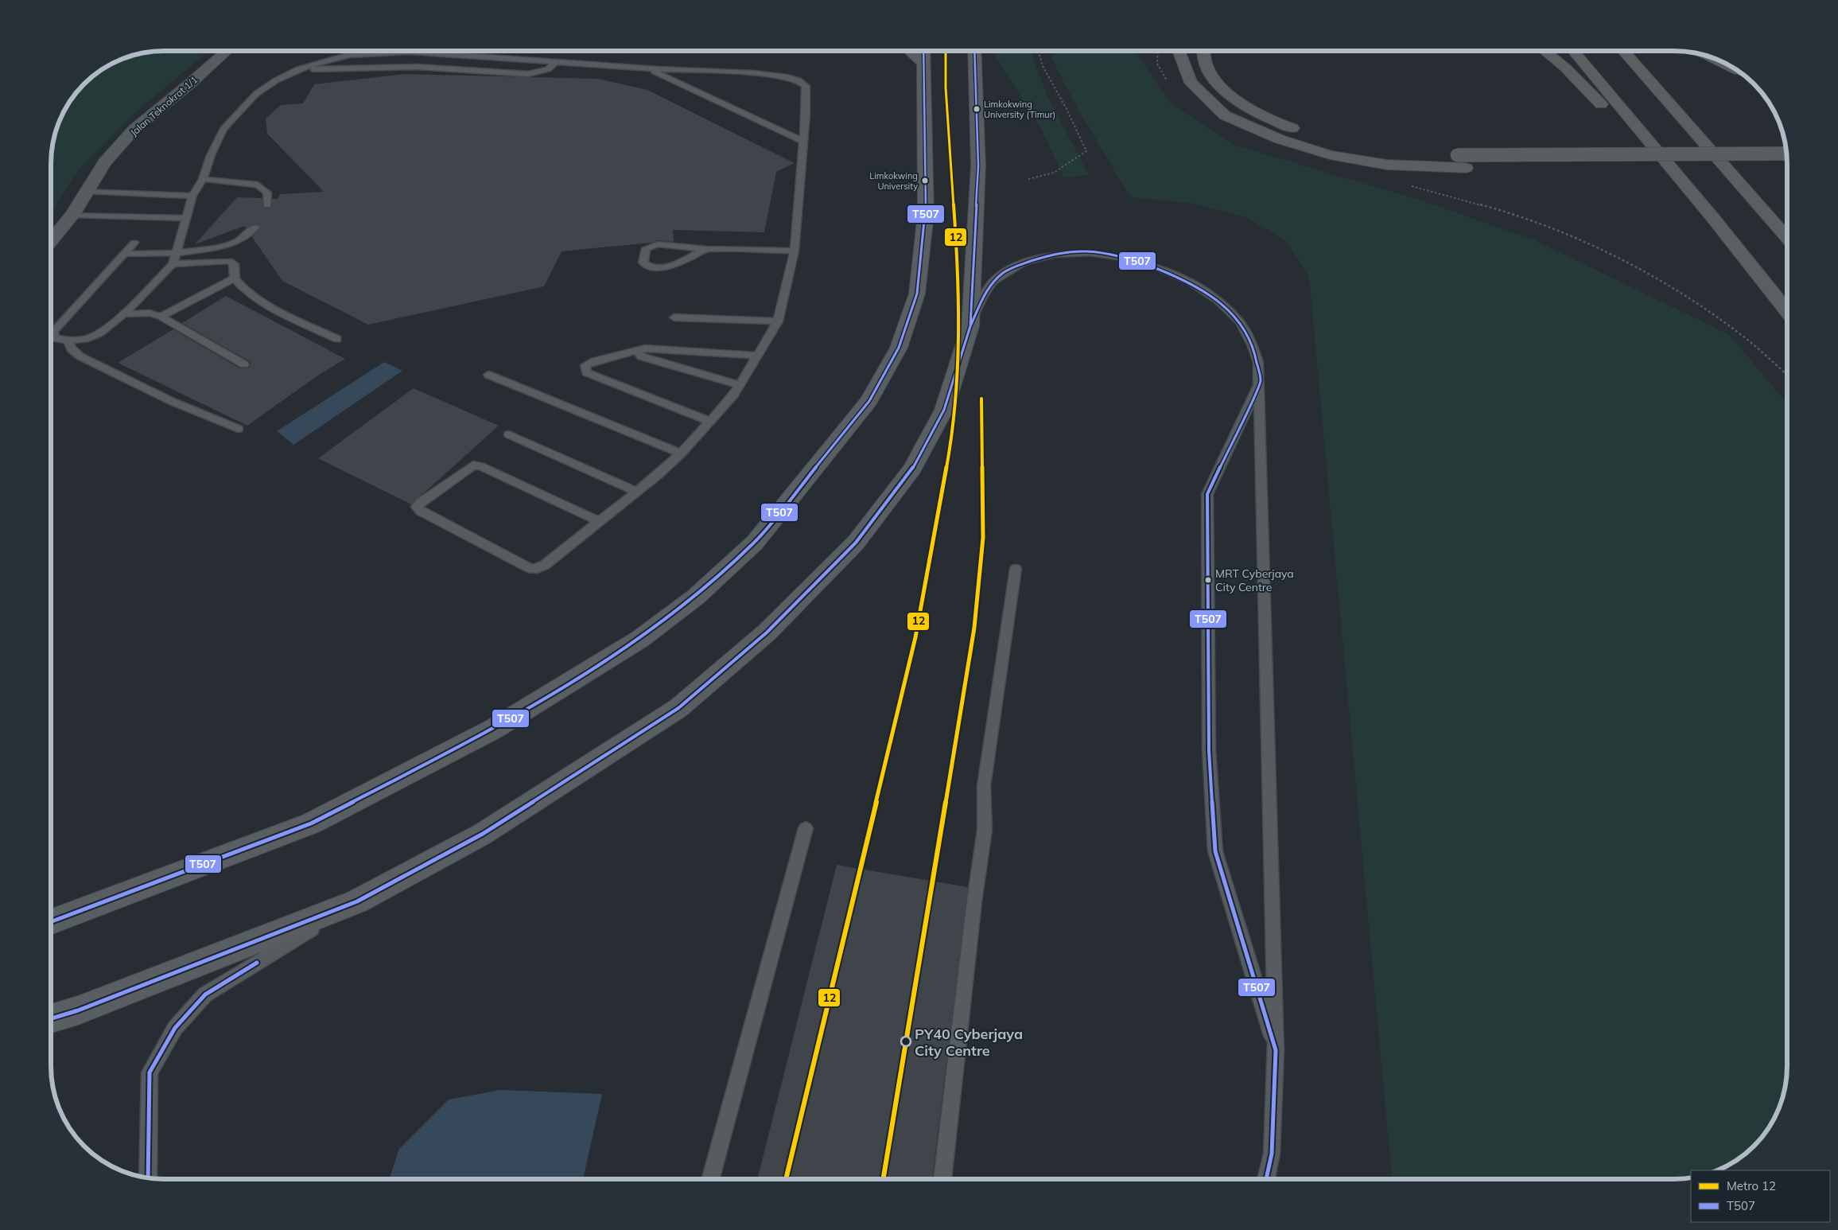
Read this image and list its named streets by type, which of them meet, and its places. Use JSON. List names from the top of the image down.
{
  "streets": {
    "street": ["Jalan Teknokrat 1/1"]
  },
  "places": [
    "Limkokwing University (Timur)",
    "Limkokwing University",
    "MRT Cyberjaya City Centre",
    "PY40 Cyberjaya City Centre"
  ],
  "lines": ["metro line 12", "transit line T507"],
  "legend": ["Metro 12", "T507"]
}
